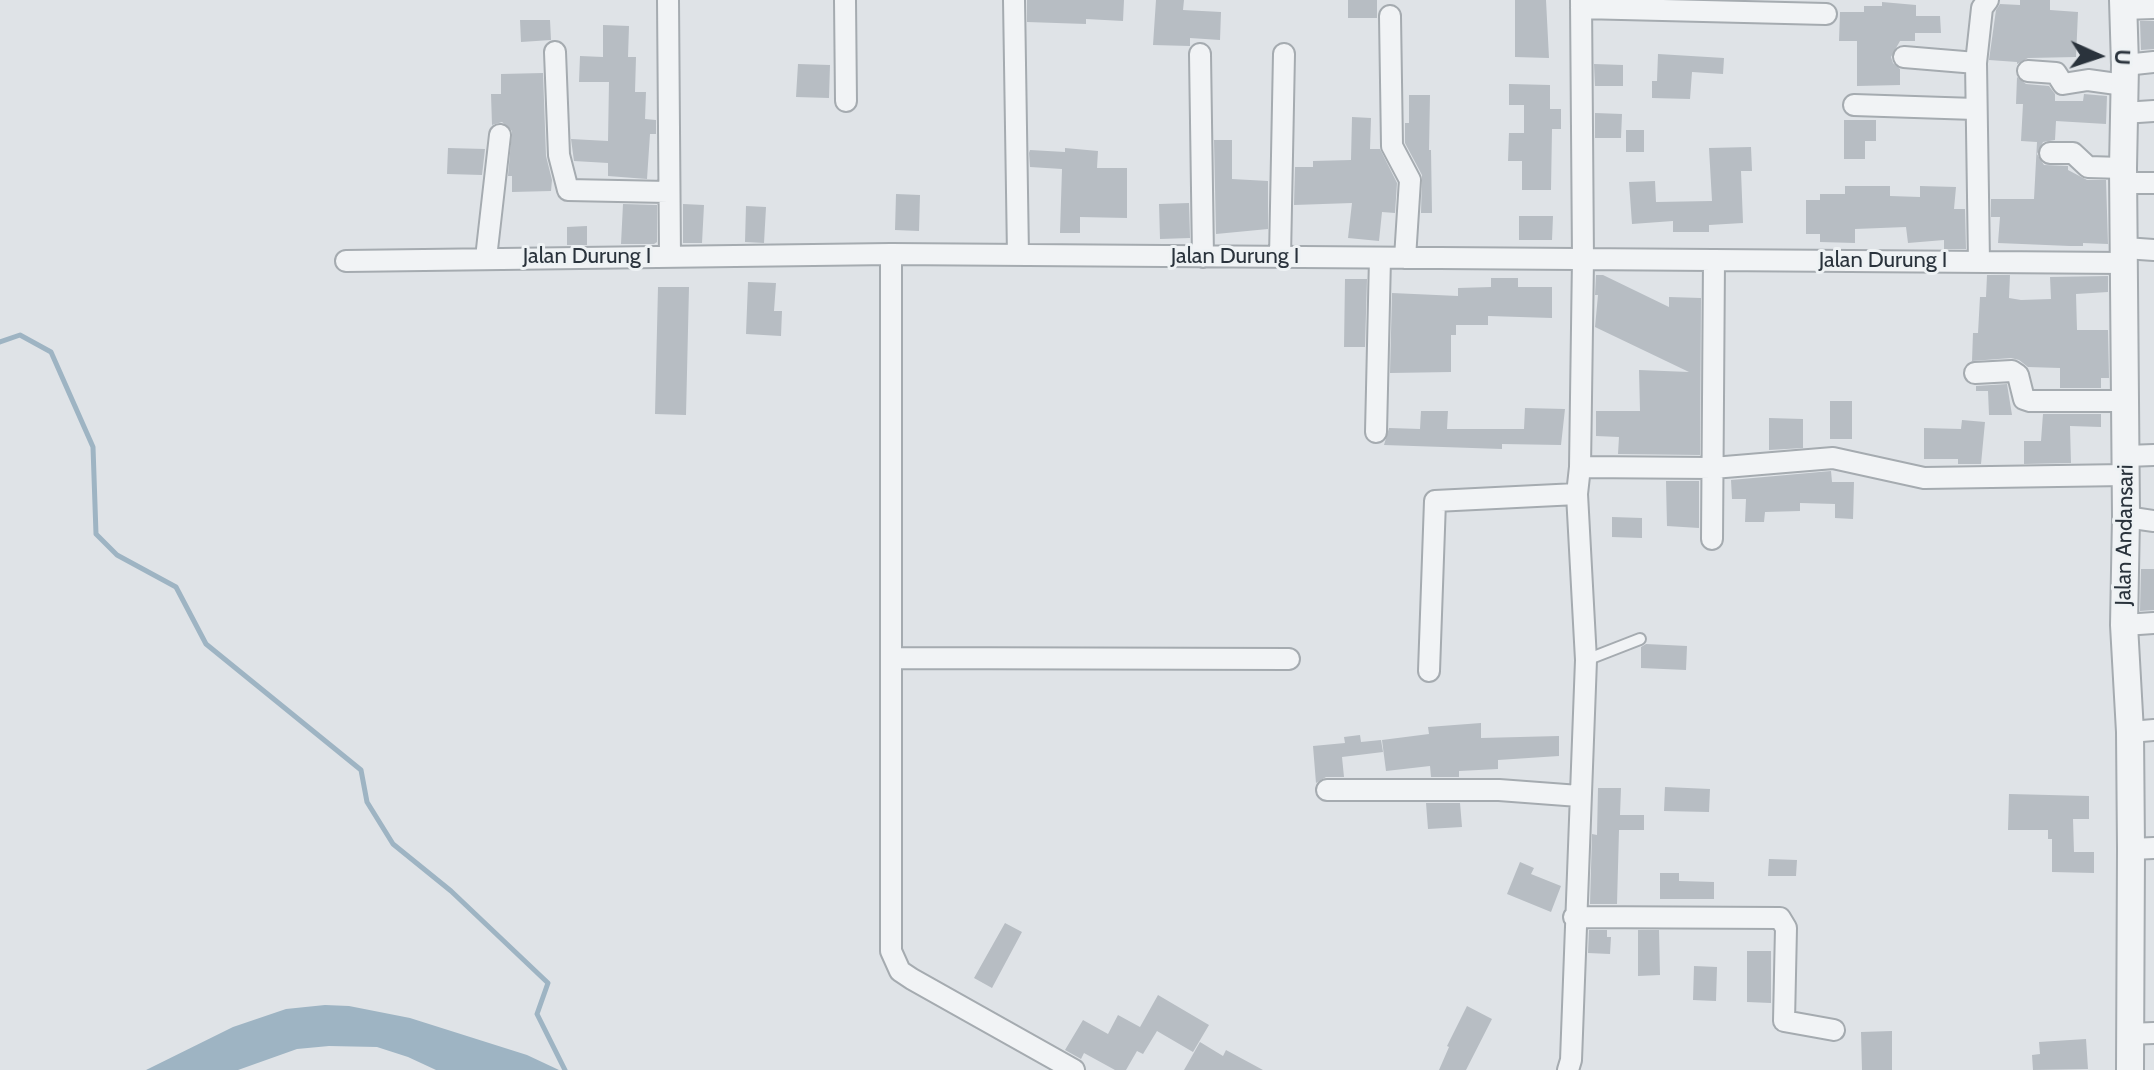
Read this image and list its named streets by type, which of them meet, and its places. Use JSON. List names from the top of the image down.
{
  "streets": {
    "street": ["Jalan Durung I", "Jalan Andansari"]
  },
  "crossings": [
    ["Jalan Durung I", "Jalan Andansari"]
  ],
  "north": "right"
}
